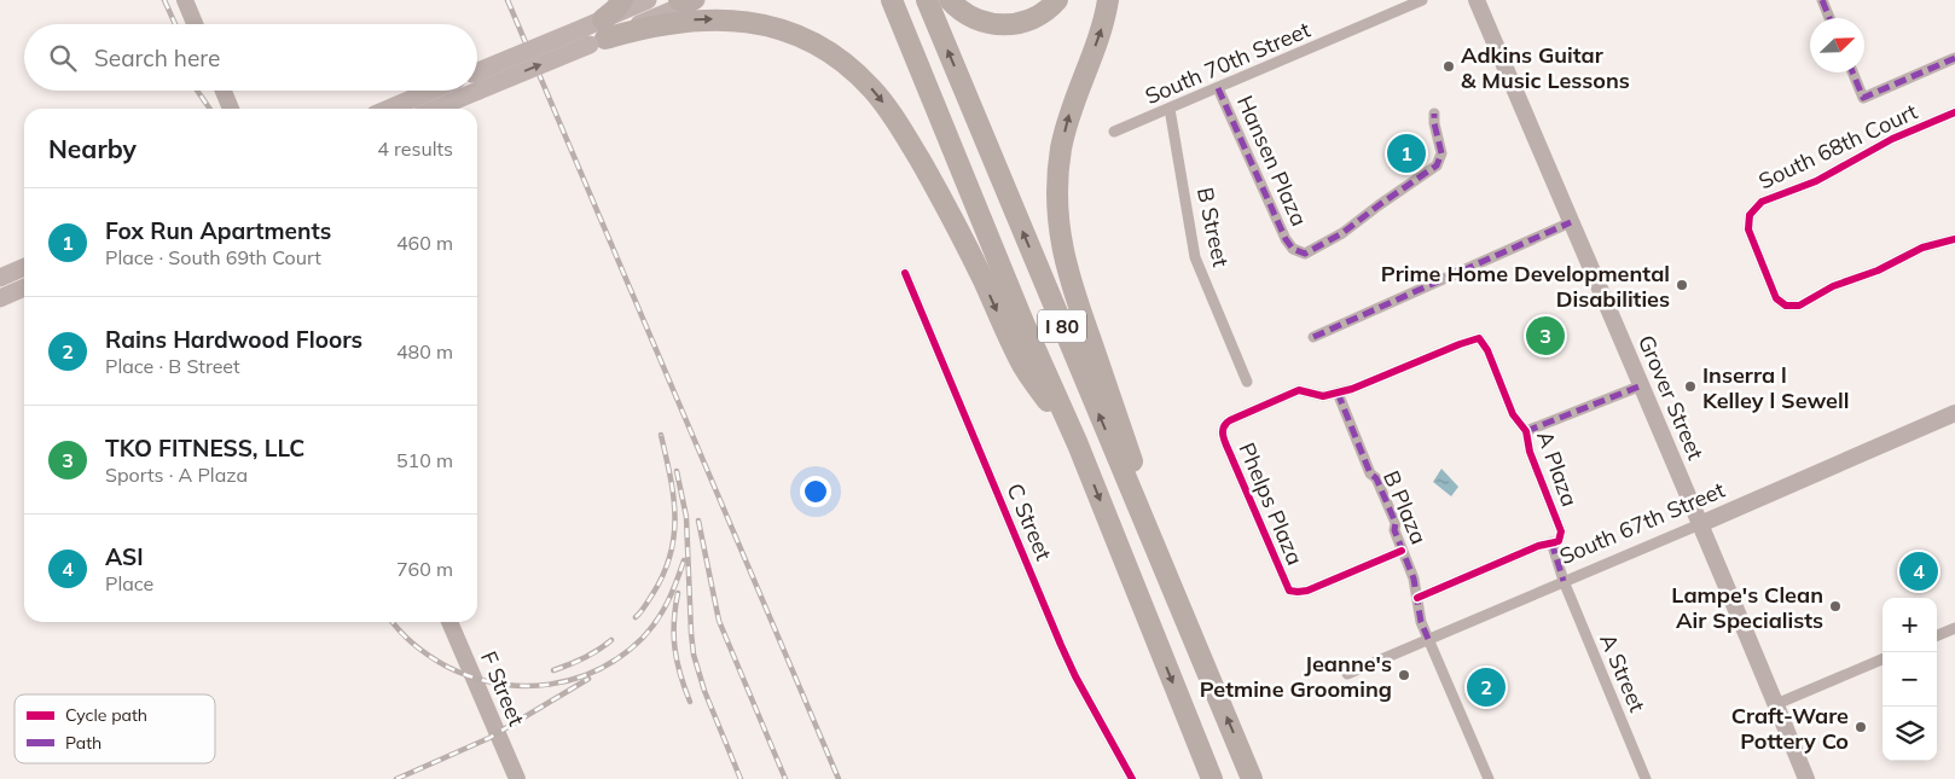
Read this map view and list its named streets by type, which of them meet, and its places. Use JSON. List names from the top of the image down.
{
  "streets": {
    "highway": ["I 80"],
    "main road": ["Grover Street", "South 67th Street", "F Street"],
    "street": [
      "South 70th Street",
      "South 68th Court",
      "Hansen Plaza",
      "B Street",
      "A Plaza",
      "Phelps Plaza",
      "B Plaza",
      "C Street",
      "A Street"
    ]
  },
  "crossings": [
    ["South 70th Street", "Hansen Plaza"],
    ["South 70th Street", "B Street"],
    ["Grover Street", "South 67th Street"],
    ["A Plaza", "Phelps Plaza"],
    ["A Plaza", "B Plaza"],
    ["Phelps Plaza", "B Plaza"],
    ["B Plaza", "South 67th Street"],
    ["South 67th Street", "A Street"]
  ],
  "places": [
    "Adkins Guitar & Music Lessons",
    "Prime Home Developmental Disabilities",
    "Inserra l Kelley l Sewell",
    "Lampe's Clean Air Specialists",
    "Jeanne's Petmine Grooming",
    "Craft-Ware Pottery Co"
  ],
  "legend": ["Cycle path", "Path"],
  "north": "top right",
  "page": {
    "search": "Search here",
    "heading": ["Nearby", "4 results"],
    "pins": [
      "1",
      "3",
      "4",
      "2"
    ],
    "list": [
      {
        "mark": "1",
        "name": "Fox Run Apartments",
        "note": "Place · South 69th Court",
        "value": "460 m"
      },
      {
        "mark": "2",
        "name": "Rains Hardwood Floors",
        "note": "Place · B Street",
        "value": "480 m"
      },
      {
        "mark": "3",
        "name": "TKO FITNESS, LLC",
        "note": "Sports · A Plaza",
        "value": "510 m"
      },
      {
        "mark": "4",
        "name": "ASI",
        "note": "Place",
        "value": "760 m"
      }
    ],
    "map_buttons": ["+", "−"]
  }
}
